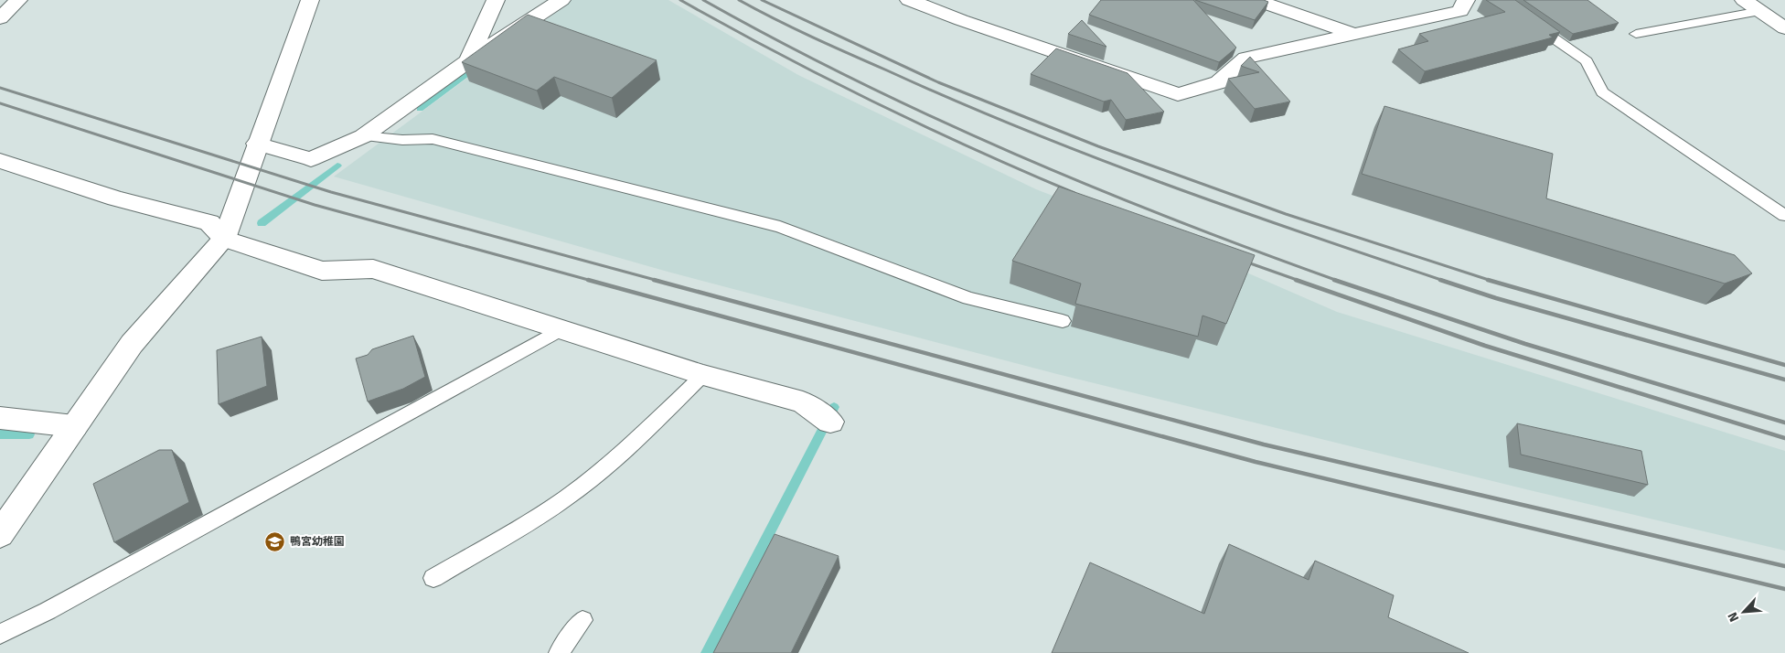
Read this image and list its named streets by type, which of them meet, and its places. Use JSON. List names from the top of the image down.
{
  "places": {
    "school or university": ["鴨宮幼稚園"]
  },
  "north": "bottom left"
}
